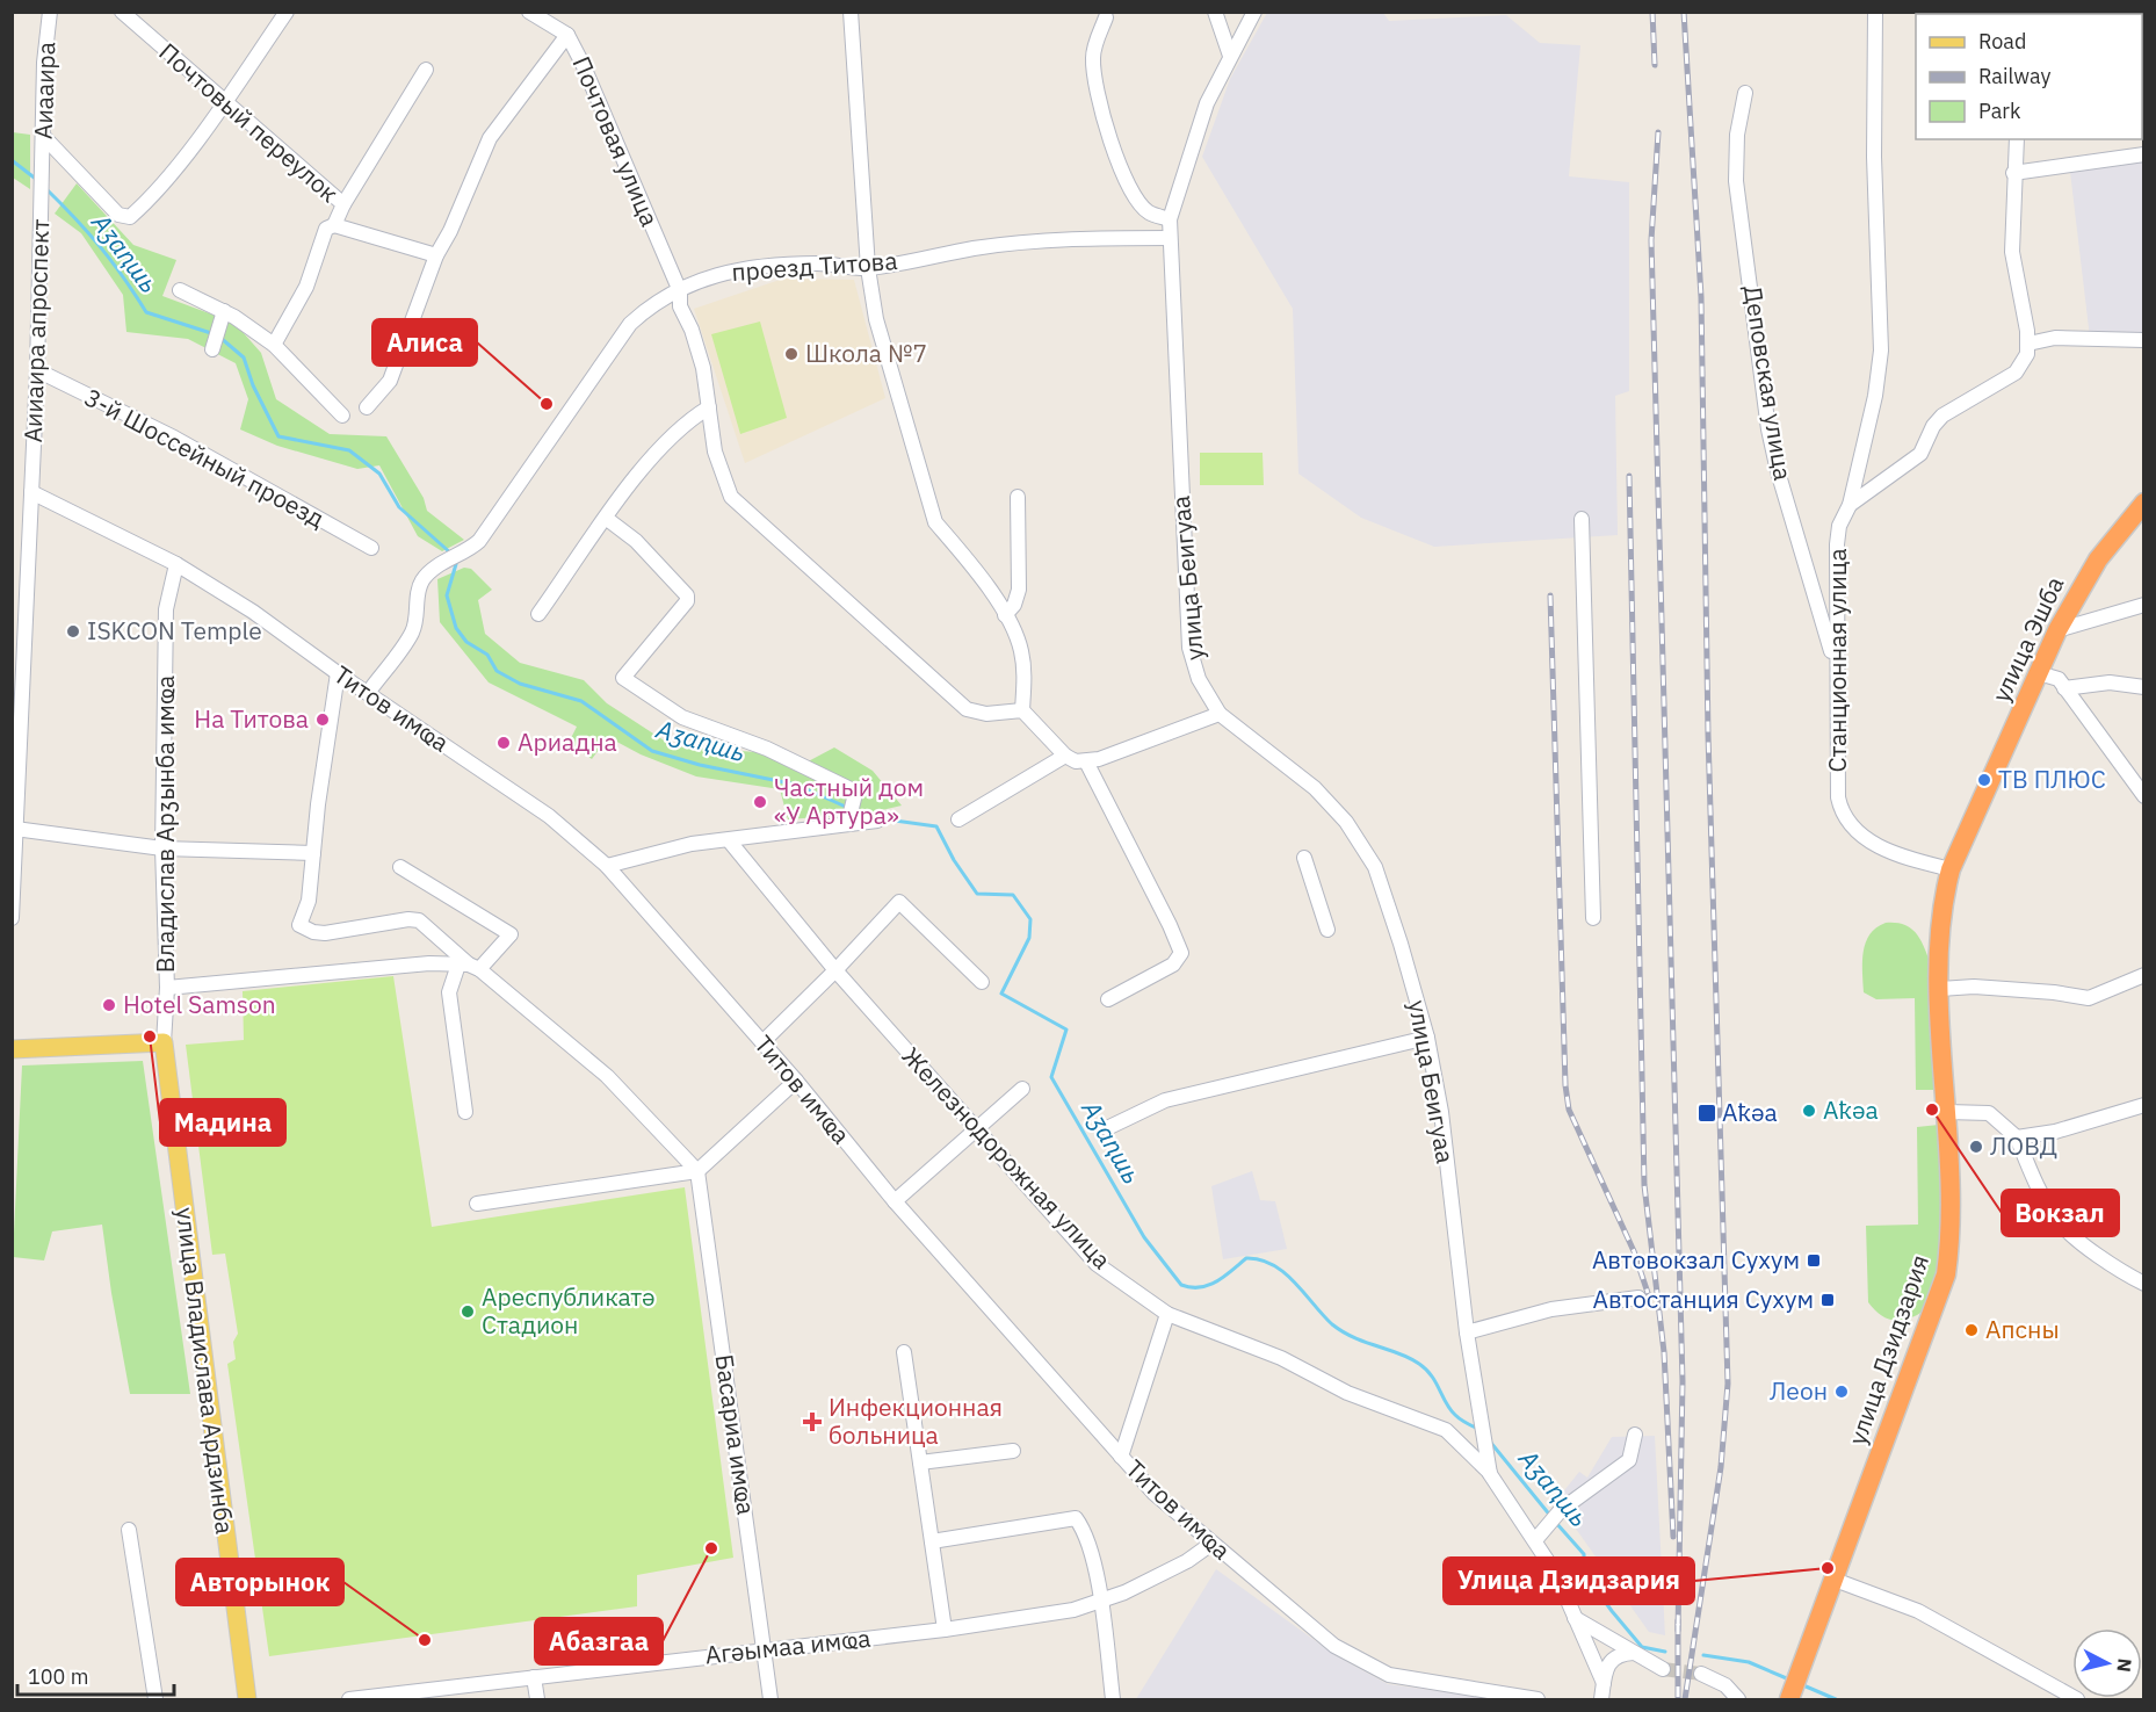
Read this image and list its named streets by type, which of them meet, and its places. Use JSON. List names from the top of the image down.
{
  "streets": {
    "highway": ["улица Эшба", "улица Дзидзария"],
    "main road": ["улица Владислава Ардзинба"],
    "street": [
      "Аиааира",
      "Почтовый переулок",
      "Почтовая улица",
      "проезд Титова",
      "Аииаира апроспект",
      "Деповская улица",
      "3-й Шоссейный проезд",
      "улица Беигуаа",
      "Станционная улица",
      "Титов имҩа",
      "Владислав Арӡынба имҩа",
      "Железнодорожная улица",
      "Басариа имҩа",
      "Агәымаа имҩа"
    ]
  },
  "crossings": [
    ["Аиааира", "Аииаира апроспект"],
    ["Почтовая улица", "проезд Титова"],
    ["проезд Титова", "улица Беигуаа"],
    ["проезд Титова", "Титов имҩа"],
    ["Аииаира апроспект", "3-й Шоссейный проезд"],
    ["Аииаира апроспект", "Титов имҩа"],
    ["Деповская улица", "Станционная улица"],
    ["улица Беигуаа", "Железнодорожная улица"],
    ["улица Эшба", "улица Дзидзария"],
    ["Станционная улица", "улица Дзидзария"],
    ["Титов имҩа", "Владислав Арӡынба имҩа"],
    ["Титов имҩа", "Агәымаа имҩа"],
    ["Владислав Арӡынба имҩа", "улица Владислава Ардзинба"],
    ["Басариа имҩа", "Агәымаа имҩа"]
  ],
  "water": ["Аӡаԥшь"],
  "places": {
    "other": [
      "Школа №7",
      "Алиса",
      "ISKCON Temple",
      "На Титова",
      "Ариадна",
      "ТВ ПЛЮС",
      "Частный дом «У Артура»",
      "Hotel Samson",
      "Мадина",
      "Вокзал",
      "Аҟәа",
      "ЛОВД",
      "Ареспубликатә Стадион",
      "Апсны",
      "Леон",
      "Абазгаа",
      "Улица Дзидзария",
      "Авторынок"
    ],
    "transit": ["Аҟəа", "Автовокзал Сухум", "Автостанция Сухум"],
    "health": ["Инфекционная больница"]
  },
  "legend": ["Road", "Railway", "Park"],
  "scale_bar": "100 m",
  "north": "right"
}
